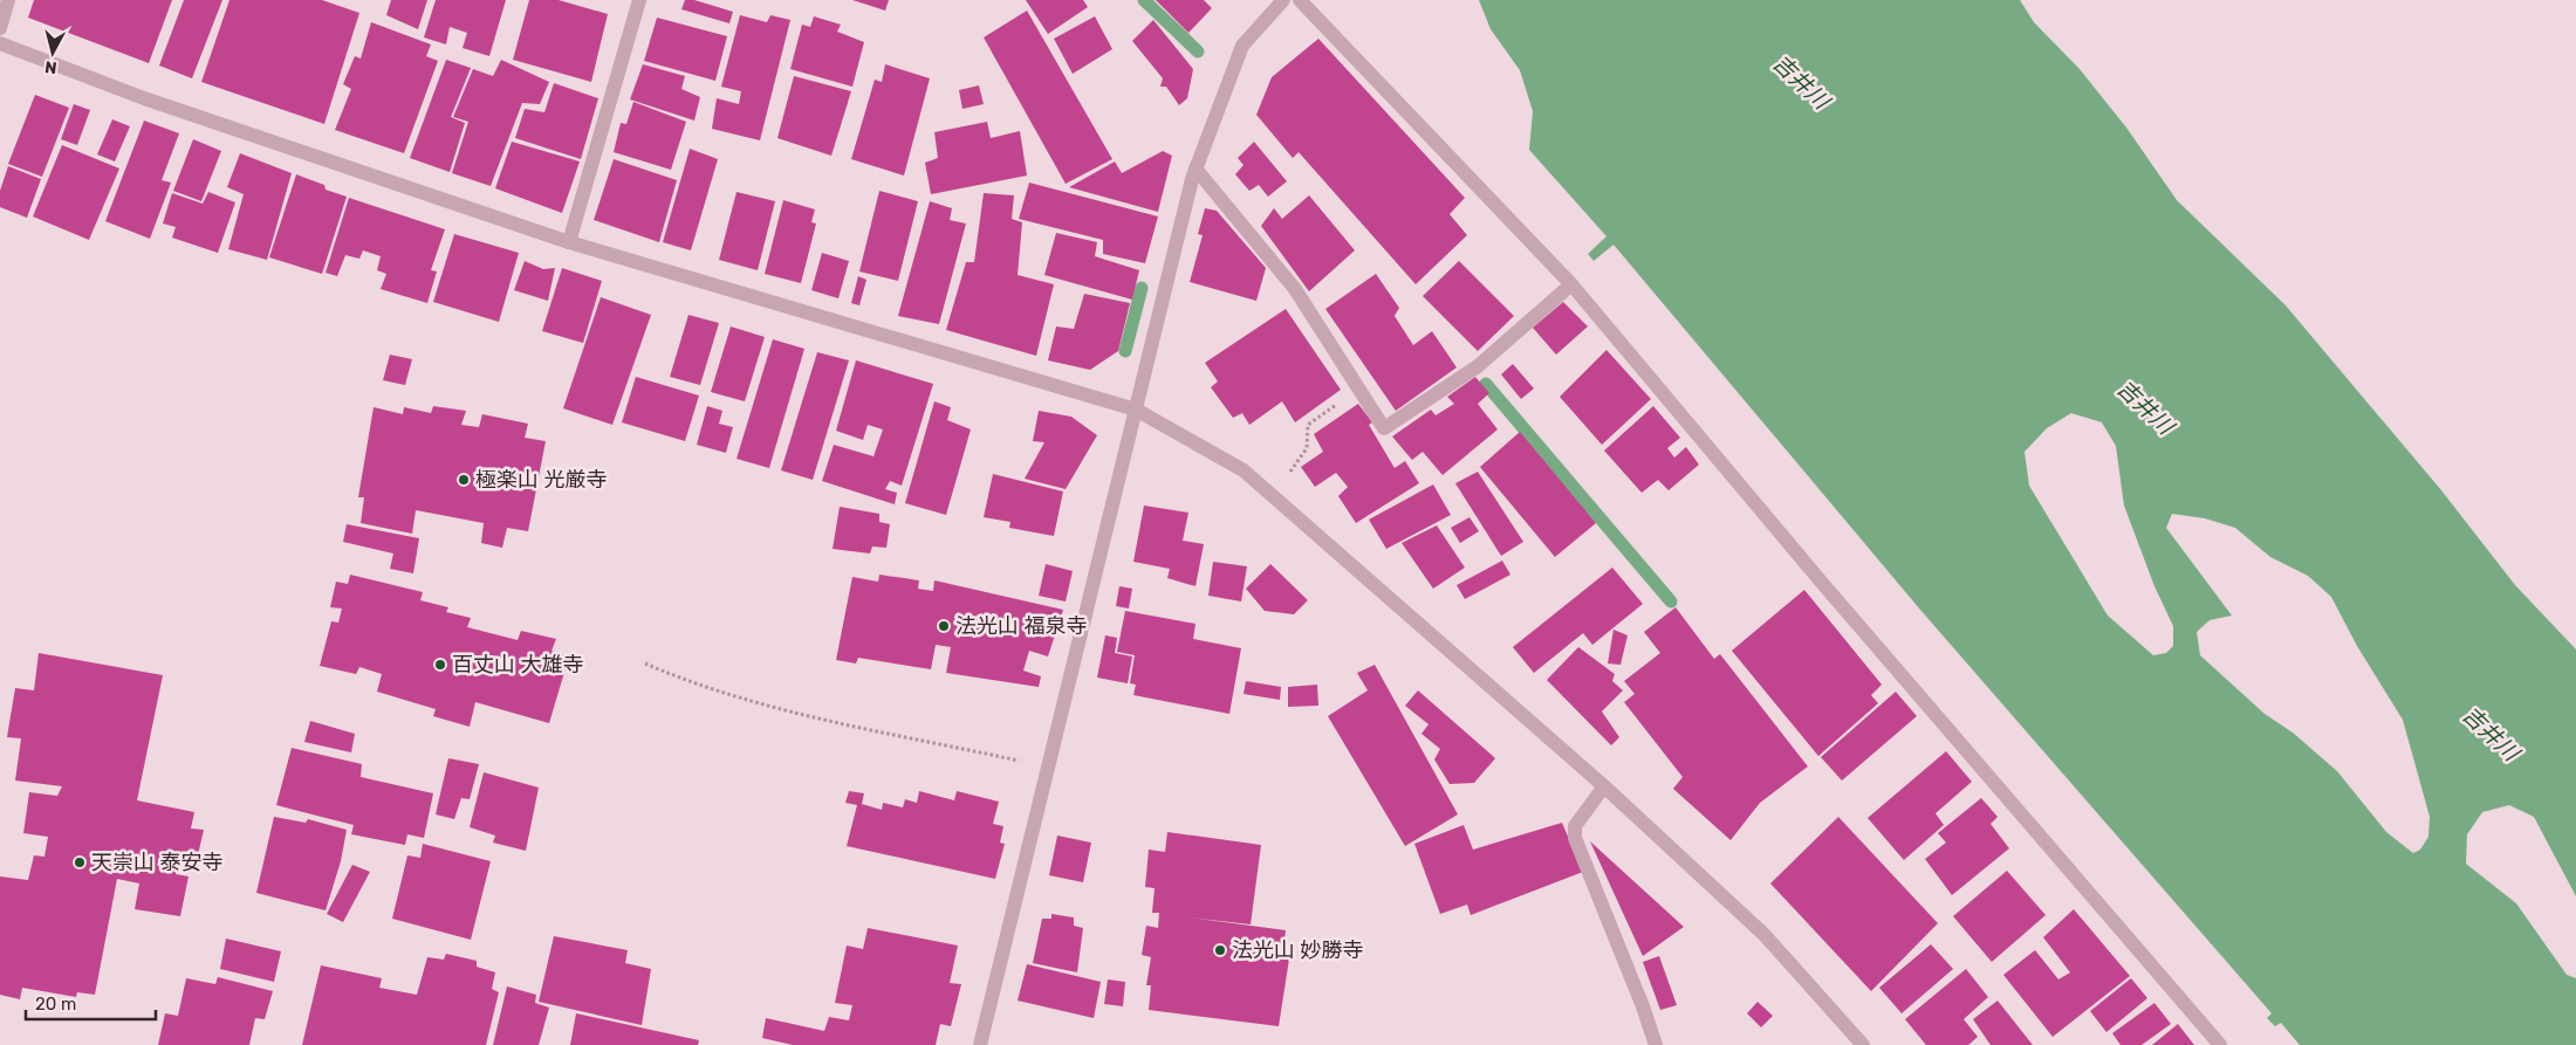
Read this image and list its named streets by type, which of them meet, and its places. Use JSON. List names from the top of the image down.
{
  "water": ["吉井川"],
  "places": [
    "極楽山 光厳寺",
    "法光山 福泉寺",
    "百丈山 大雄寺",
    "天崇山 泰安寺",
    "法光山 妙勝寺"
  ],
  "scale_bar": "20 m",
  "north": "bottom"
}
